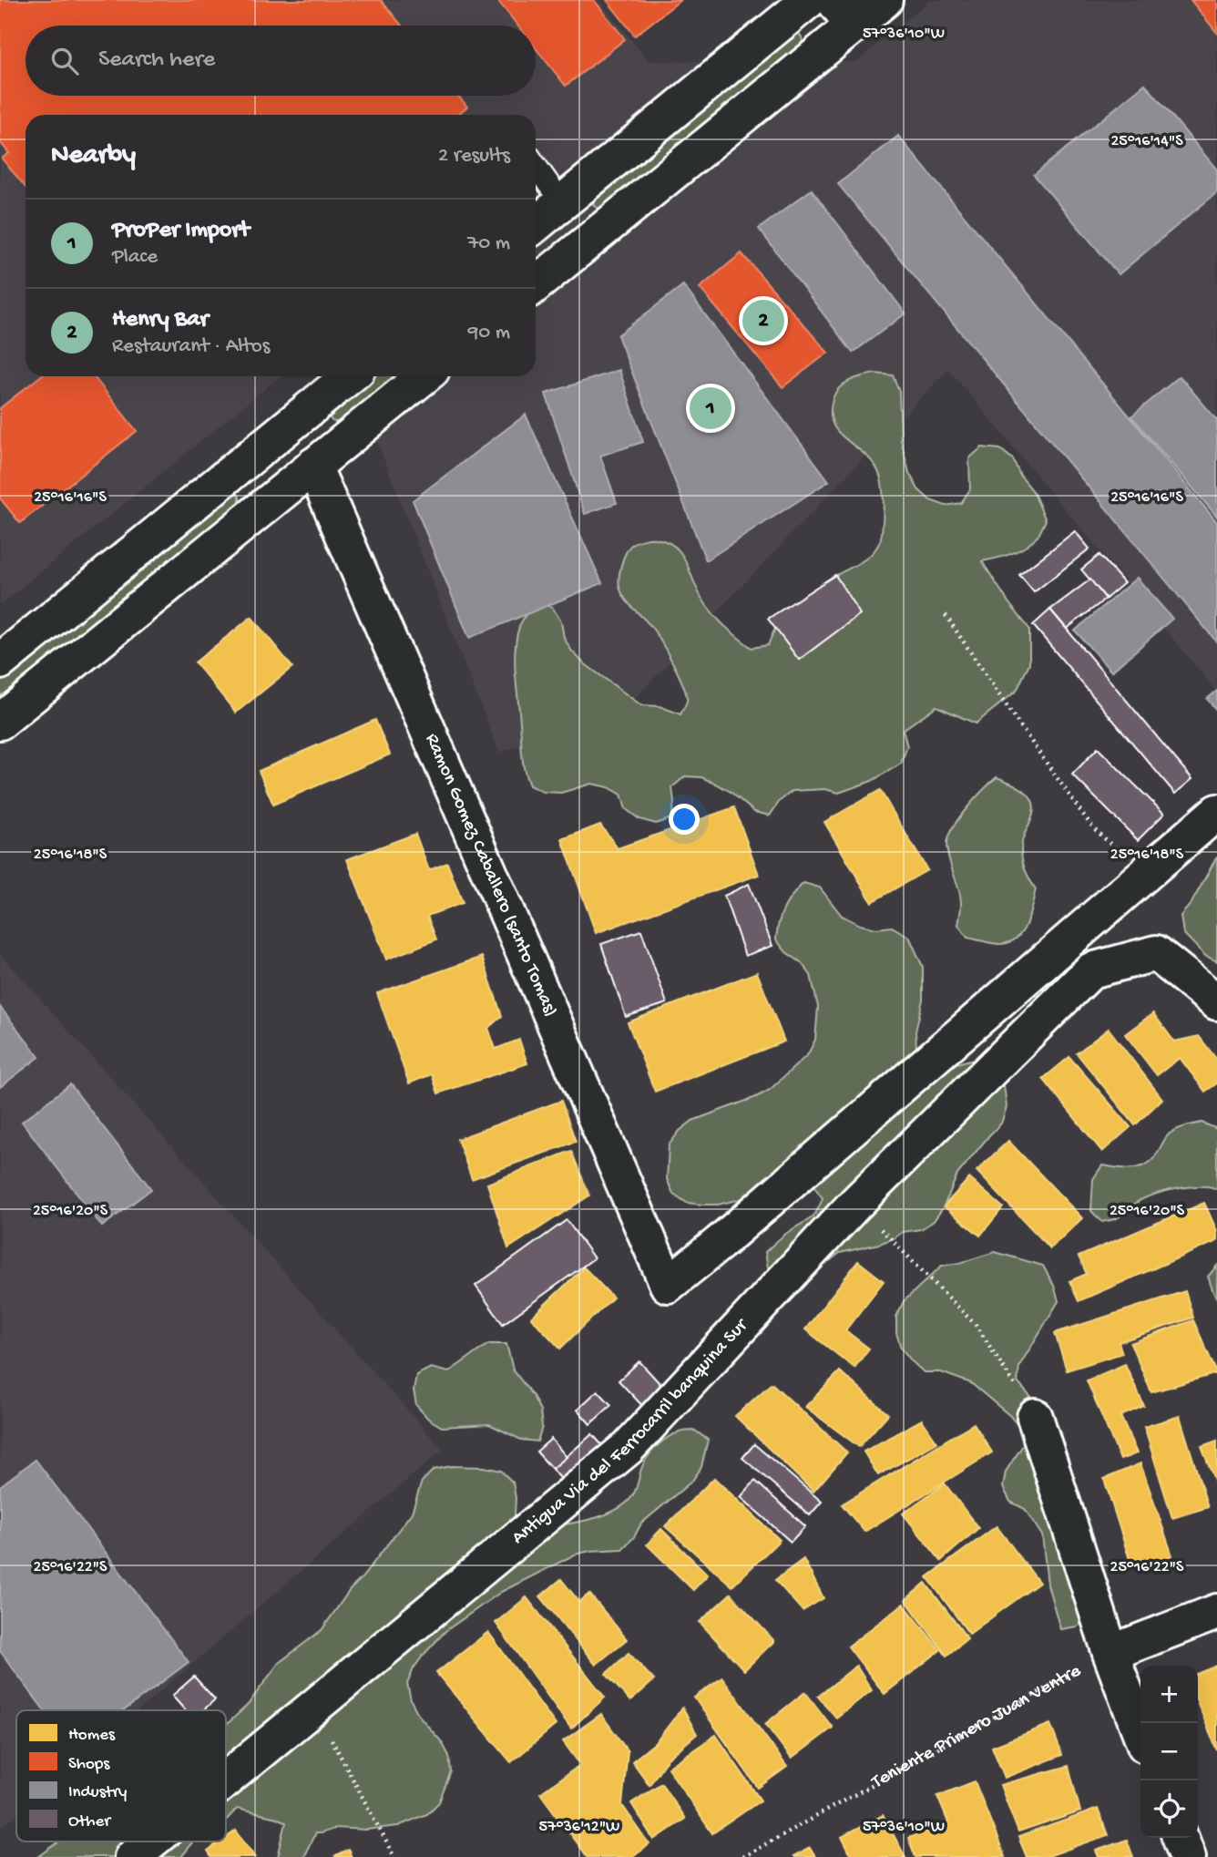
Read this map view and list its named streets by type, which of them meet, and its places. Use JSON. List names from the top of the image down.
{
  "streets": {
    "main road": ["Ramon Gomez Caballero (santo Tomas)", "Antigua Via del Ferrocarril banquina Sur"],
    "path": ["Teniente Primero Juan Ventre"]
  },
  "legend": [
    "Homes",
    "Shops",
    "Industry",
    "Other"
  ],
  "page": {
    "search": "Search here",
    "heading": ["Nearby", "2 results"],
    "list": [
      {
        "mark": "1",
        "name": "ProPer Import",
        "note": "Place",
        "value": "70 m"
      },
      {
        "mark": "2",
        "name": "Henry Bar",
        "note": "Restaurant · Altos",
        "value": "90 m"
      }
    ],
    "pins": ["2", "1"],
    "map_buttons": ["+", "−"]
  },
  "coordinates": [
    "57°36'10\"W",
    "25°16'14\"S",
    "25°16'16\"S",
    "25°16'18\"S",
    "25°16'20\"S",
    "25°16'22\"S",
    "57°36'12\"W"
  ]
}
